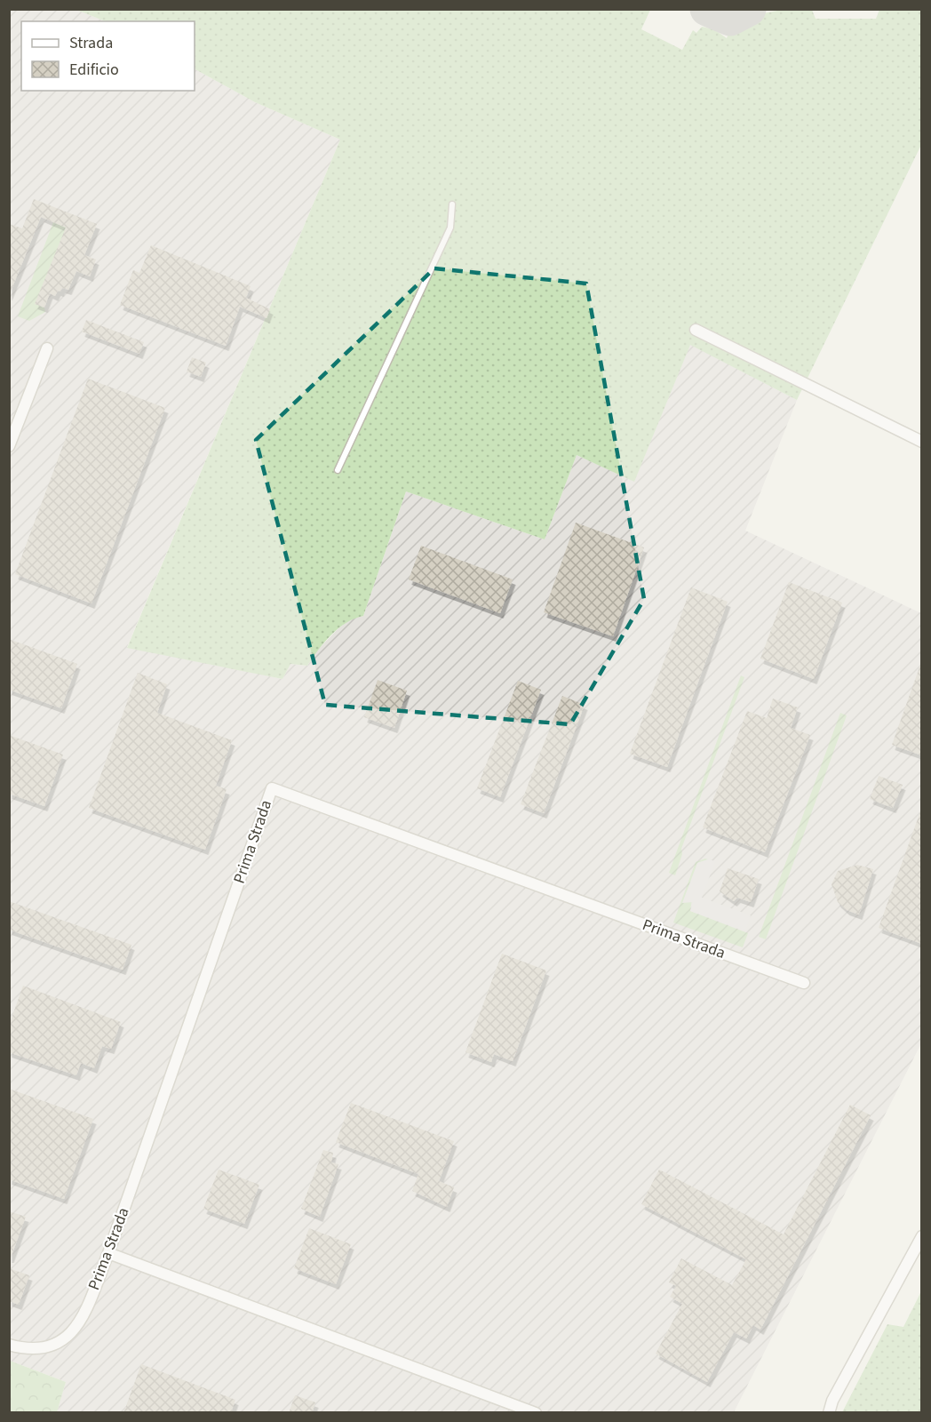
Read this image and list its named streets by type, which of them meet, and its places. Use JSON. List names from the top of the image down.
{
  "streets": {
    "street": ["Prima Strada"]
  },
  "legend": ["Strada", "Edificio"]
}
